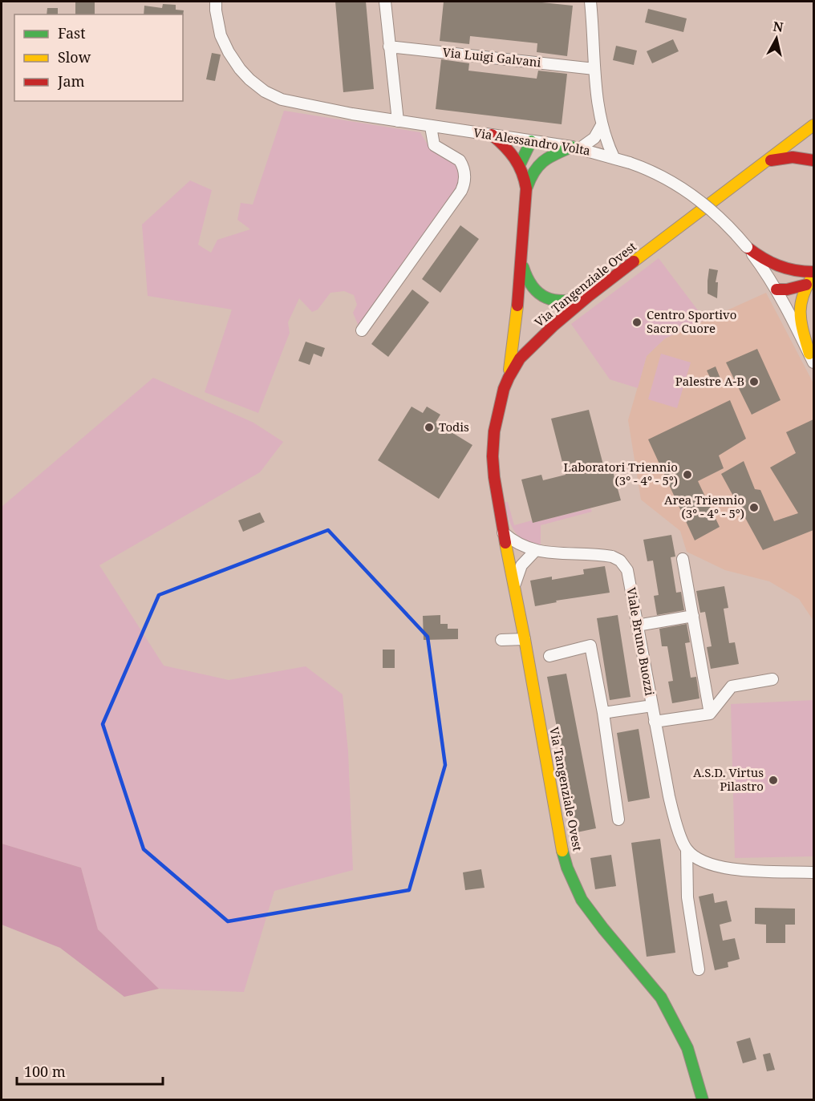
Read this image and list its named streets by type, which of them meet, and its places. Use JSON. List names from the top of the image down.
{
  "streets": {
    "main road": ["Via Tangenziale Ovest"],
    "street": ["Via Luigi Galvani", "Via Alessandro Volta", "Viale Bruno Buozzi"]
  },
  "places": [
    "Centro Sportivo Sacro Cuore",
    "Palestre A-B",
    "Todis",
    "Laboratori Triennio (3° - 4° - 5°)",
    "Area Triennio (3° - 4° - 5°)",
    "A.S.D. Virtus Pilastro"
  ],
  "legend": ["Fast", "Slow", "Jam"],
  "scale_bar": "100 m",
  "north": "top"
}
